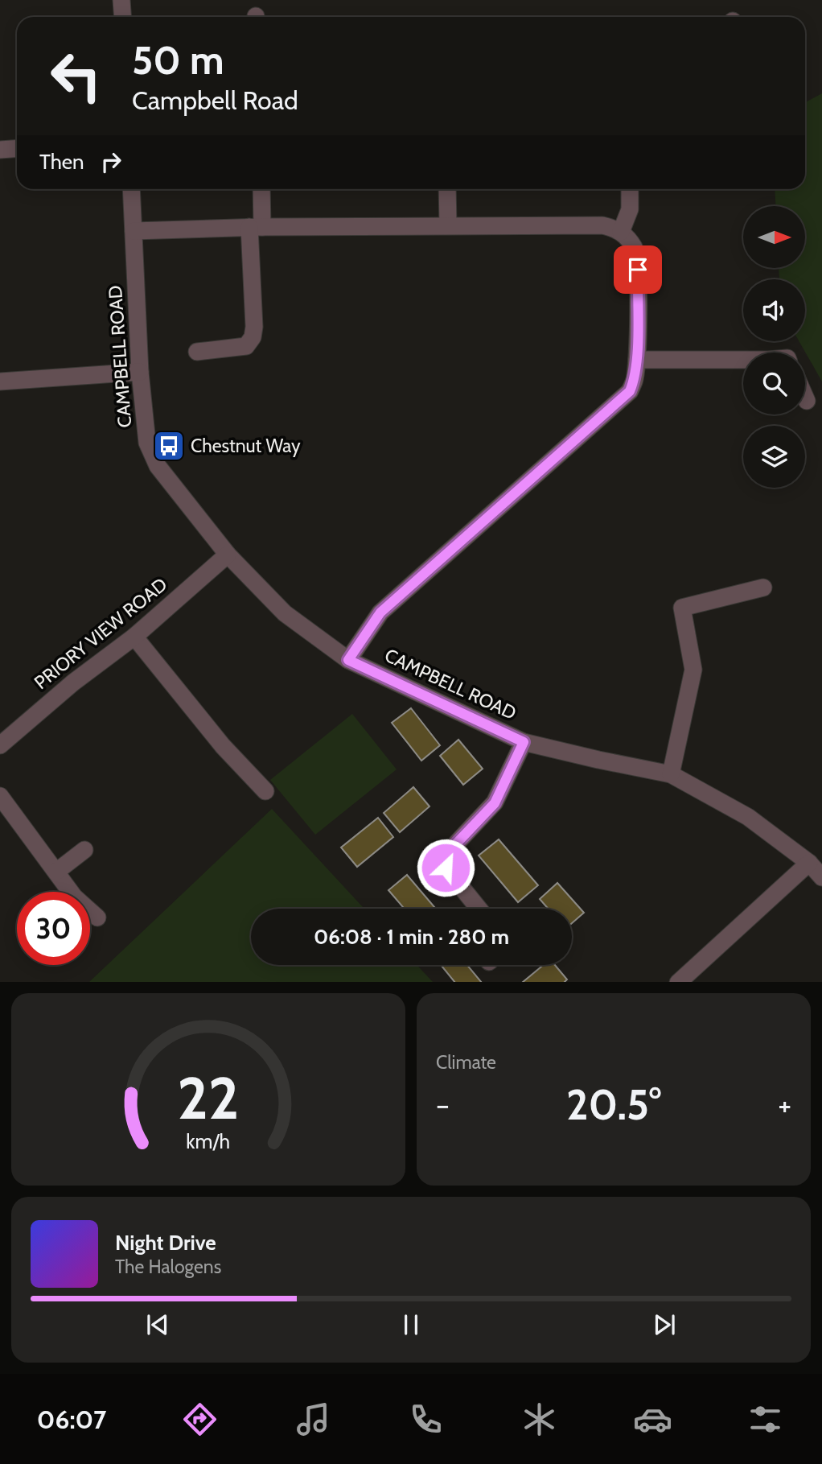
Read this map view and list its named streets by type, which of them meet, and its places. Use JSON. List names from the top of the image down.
{
  "streets": {
    "street": ["CAMPBELL ROAD", "PRIORY VIEW ROAD"]
  },
  "crossings": [
    ["CAMPBELL ROAD", "PRIORY VIEW ROAD"]
  ],
  "places": {
    "bus stop": ["Chestnut Way"]
  },
  "north": "right",
  "page": {
    "turn": ["50 m", "Campbell Road"],
    "then": "Then",
    "limit": "30",
    "trip": "06:08 · 1 min · 280 m",
    "tile": "Climate",
    "heat": ["−", "20.5°", "+"],
    "song": ["Night Drive", "The Halogens"],
    "tabs": "06:07",
    "gauge": ["22", "km/h"]
  }
}
